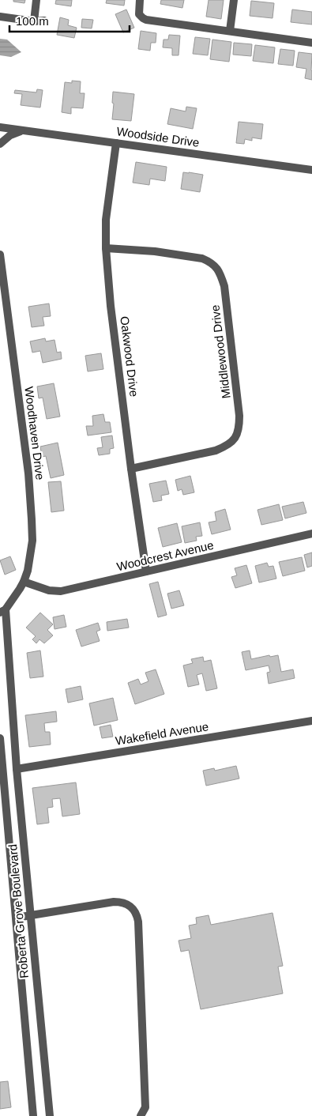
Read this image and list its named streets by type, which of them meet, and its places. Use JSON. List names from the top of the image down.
{
  "streets": {
    "street": [
      "Woodside Drive",
      "Middlewood Drive",
      "Oakwood Drive",
      "Woodhaven Drive",
      "Woodcrest Avenue",
      "Wakefield Avenue",
      "Roberta Grove Boulevard"
    ]
  },
  "crossings": [
    ["Woodside Drive", "Oakwood Drive"],
    ["Middlewood Drive", "Oakwood Drive"],
    ["Oakwood Drive", "Woodcrest Avenue"],
    ["Woodhaven Drive", "Woodcrest Avenue"],
    ["Woodhaven Drive", "Roberta Grove Boulevard"],
    ["Wakefield Avenue", "Roberta Grove Boulevard"]
  ],
  "scale_bar": "100 m"
}
